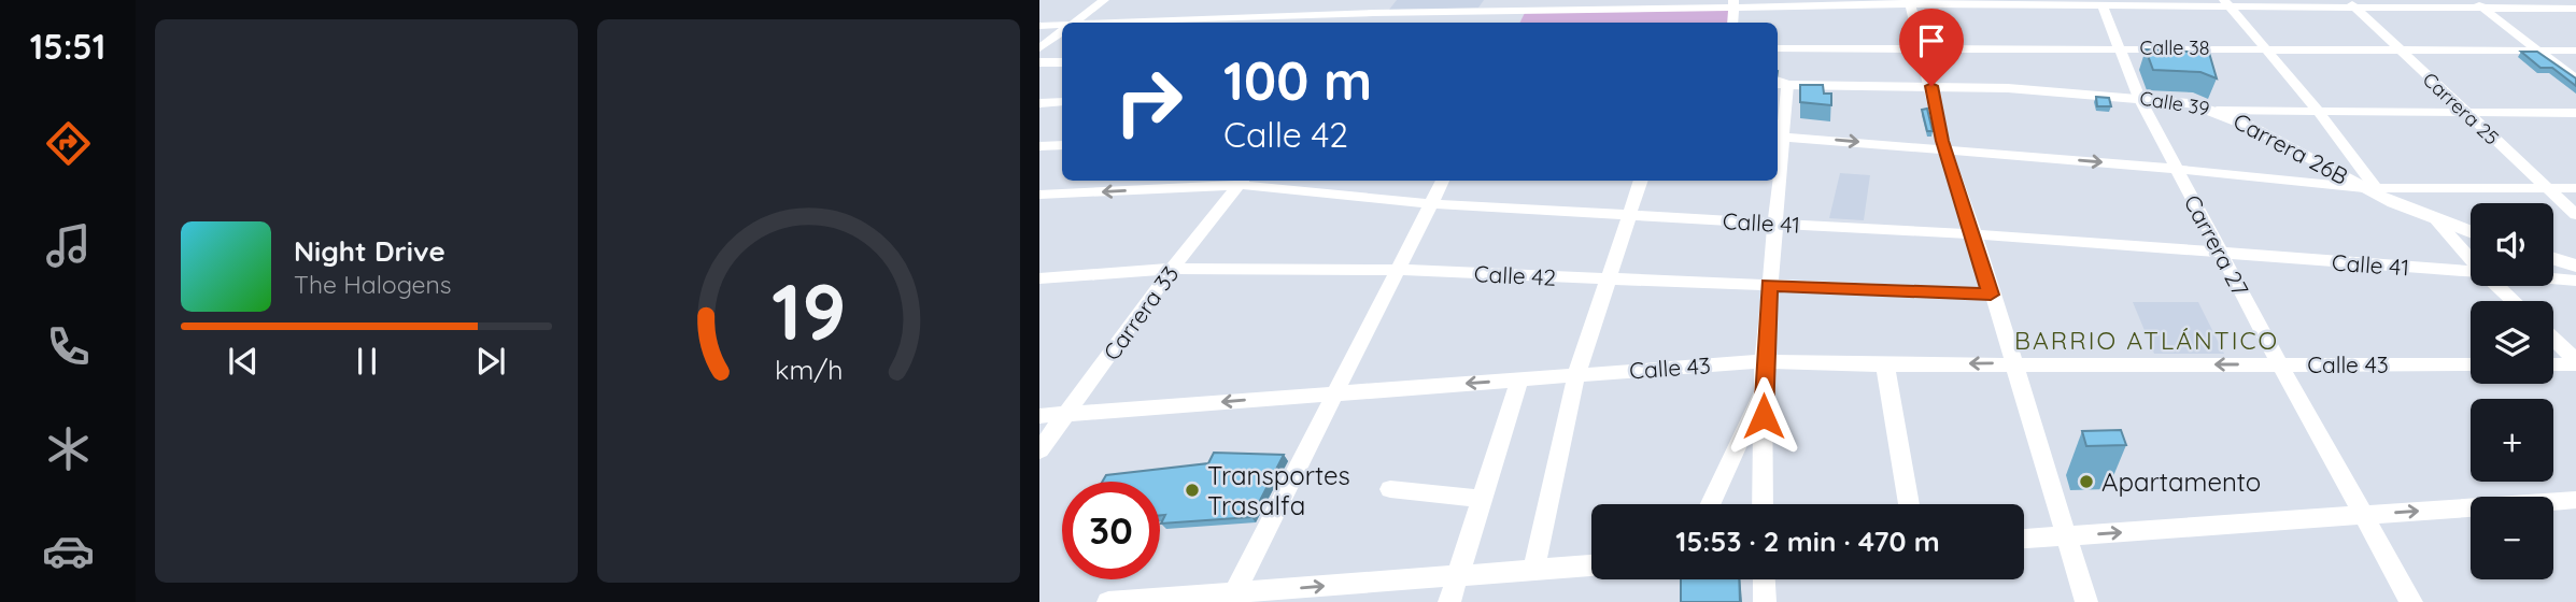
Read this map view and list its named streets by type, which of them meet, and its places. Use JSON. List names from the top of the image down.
{
  "streets": {
    "main road": ["Calle 39", "Carrera 26B"],
    "street": [
      "Calle 38",
      "Carrera 25",
      "Calle 41",
      "Carrera 27",
      "Calle 42",
      "Carrera 33",
      "Calle 43"
    ]
  },
  "crossings": [
    ["Calle 38", "Carrera 25"],
    ["Calle 38", "Carrera 27"],
    ["Calle 39", "Carrera 25"],
    ["Calle 39", "Carrera 26B"],
    ["Calle 39", "Carrera 27"],
    ["Calle 41", "Carrera 27"],
    ["Calle 41", "Carrera 33"],
    ["Carrera 27", "Calle 43"],
    ["Calle 42", "Carrera 33"],
    ["Carrera 33", "Calle 43"]
  ],
  "one_way": ["Calle 43"],
  "districts": ["BARRIO ATLÁNTICO"],
  "places": ["Apartamento", "Transportes Trasalfa"],
  "page": {
    "tabs": "15:51",
    "turn": ["100 m", "Calle 42"],
    "map_buttons": ["+", "−"],
    "song": ["Night Drive", "The Halogens"],
    "limit": "30",
    "trip": "15:53 · 2 min · 470 m",
    "gauge": ["19", "km/h"]
  }
}
